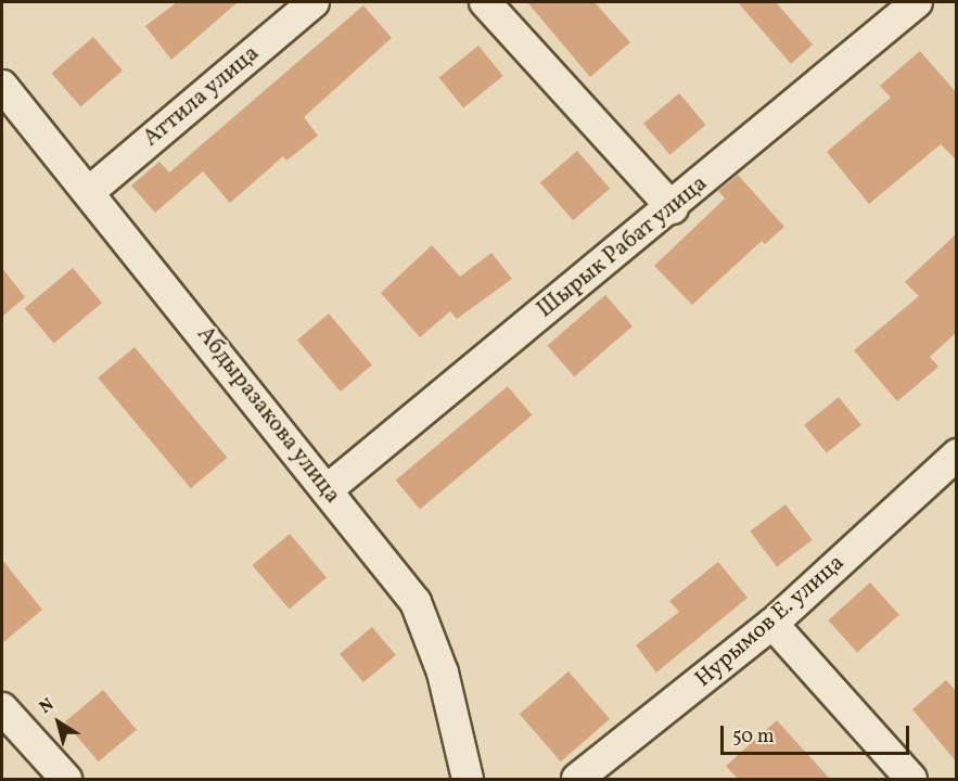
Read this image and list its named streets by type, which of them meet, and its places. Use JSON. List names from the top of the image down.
{
  "streets": {
    "street": [
      "Аттила улица",
      "Шырык Рабат улица",
      "Абдыразакова улица",
      "Нурымов Е. улица"
    ]
  },
  "crossings": [
    ["Аттила улица", "Абдыразакова улица"],
    ["Шырык Рабат улица", "Абдыразакова улица"]
  ],
  "scale_bar": "50 m",
  "north": "top left"
}
